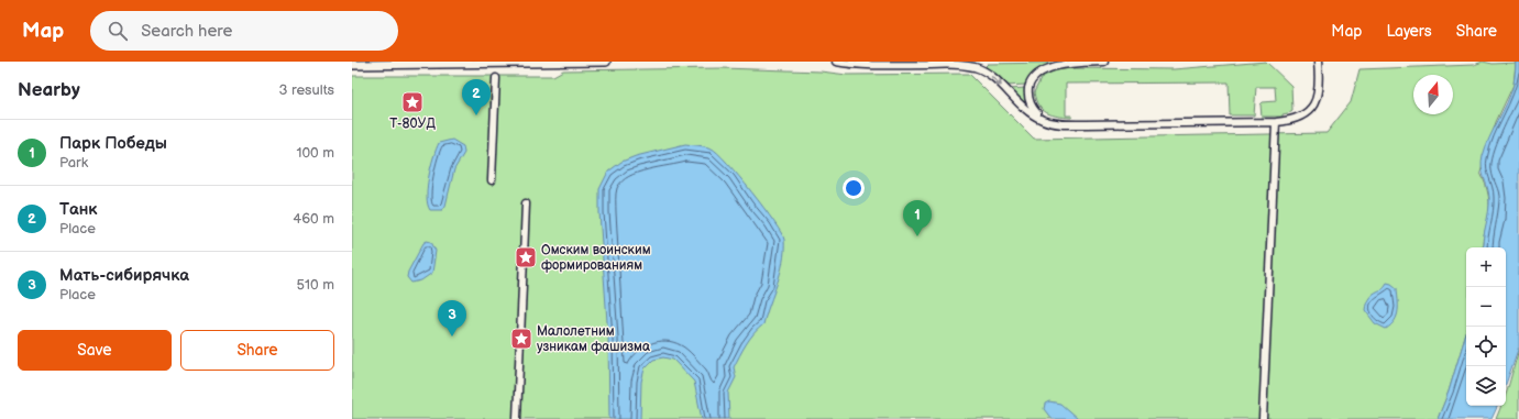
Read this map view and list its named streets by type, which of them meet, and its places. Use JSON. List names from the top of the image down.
{
  "places": {
    "place": ["Т-80УД", "Омским воинским формированиям", "Малолетним узникам фашизма"]
  },
  "north": "top",
  "page": {
    "header": "Map",
    "search": "Search here",
    "nav": ["Map", "Layers", "Share"],
    "heading": ["Nearby", "3 results"],
    "pins": ["2", "1", "3"],
    "list": [
      {
        "mark": "1",
        "name": "Парк Победы",
        "note": "Park",
        "value": "100 m"
      },
      {
        "mark": "2",
        "name": "Танк",
        "note": "Place",
        "value": "460 m"
      },
      {
        "mark": "3",
        "name": "Мать-сибирячка",
        "note": "Place",
        "value": "510 m"
      }
    ],
    "map_buttons": ["+", "−"],
    "buttons": ["Save", "Share"]
  }
}
